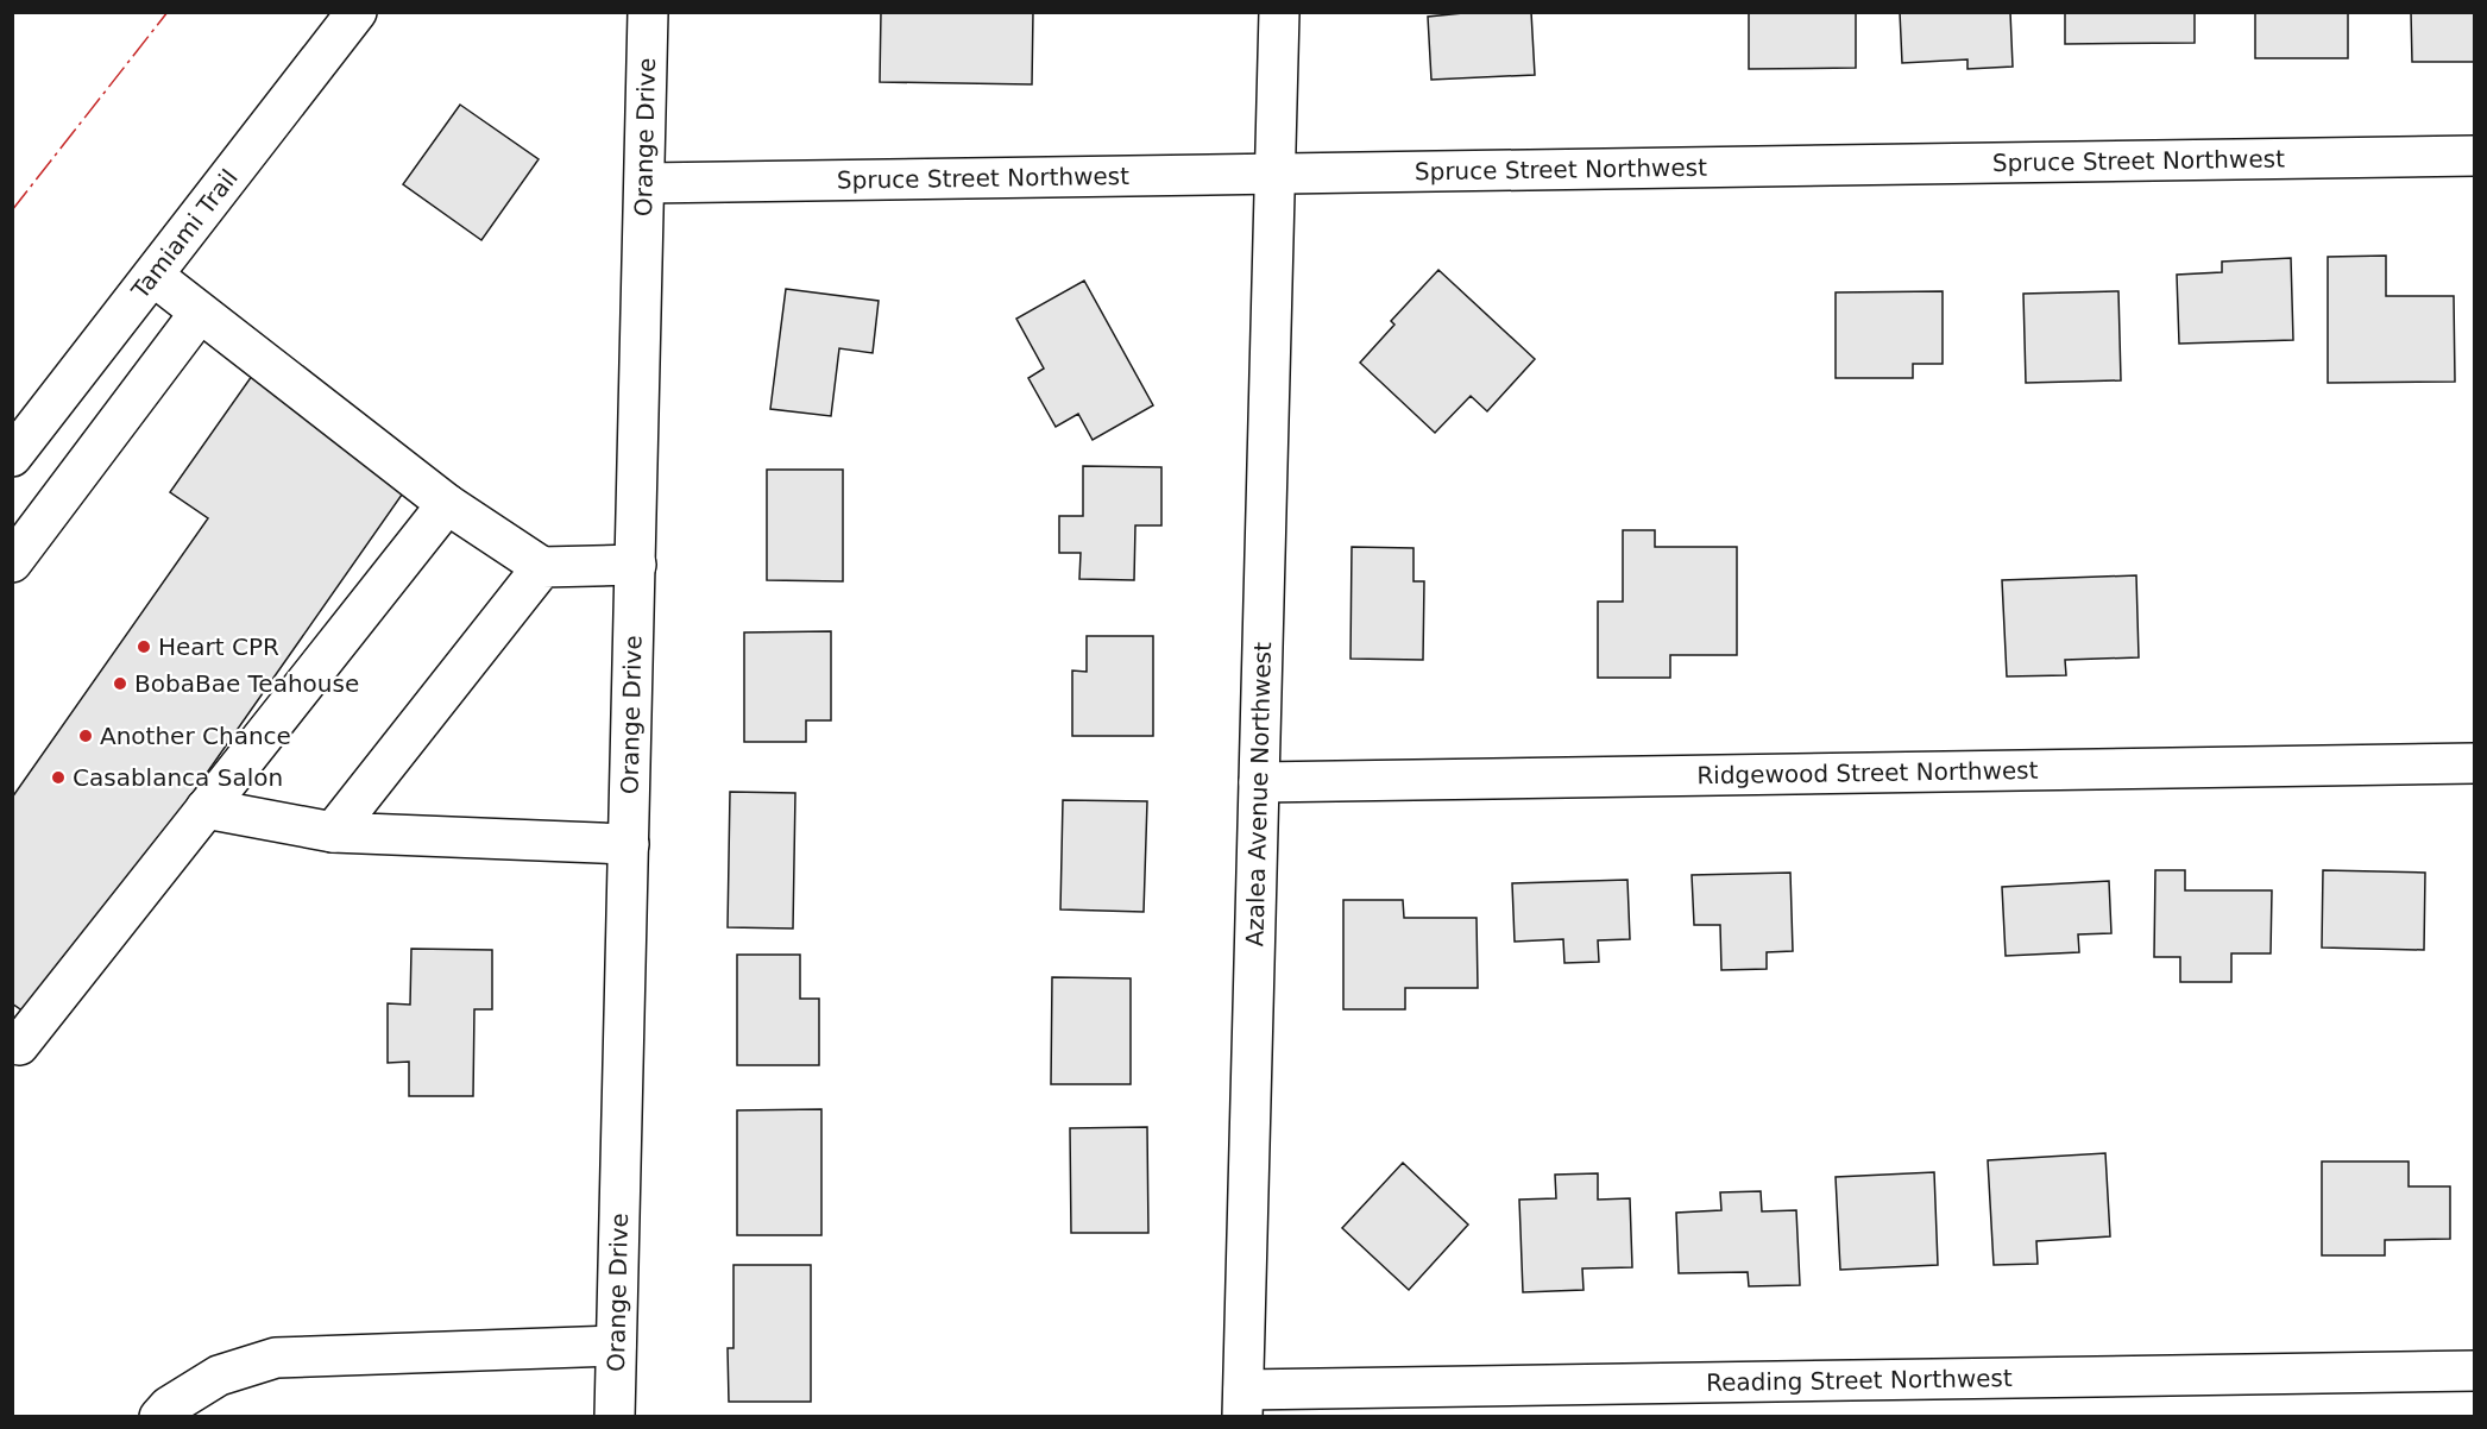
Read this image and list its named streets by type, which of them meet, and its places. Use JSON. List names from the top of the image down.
{
  "streets": {
    "street": [
      "Orange Drive",
      "Spruce Street Northwest",
      "Tamiami Trail",
      "Ridgewood Street Northwest",
      "Azalea Avenue Northwest",
      "Reading Street Northwest"
    ]
  },
  "crossings": [
    ["Orange Drive", "Spruce Street Northwest"],
    ["Spruce Street Northwest", "Azalea Avenue Northwest"],
    ["Ridgewood Street Northwest", "Azalea Avenue Northwest"],
    ["Azalea Avenue Northwest", "Reading Street Northwest"]
  ],
  "places": [
    "Heart CPR",
    "BobaBae Teahouse",
    "Another Chance",
    "Casablanca Salon"
  ]
}
